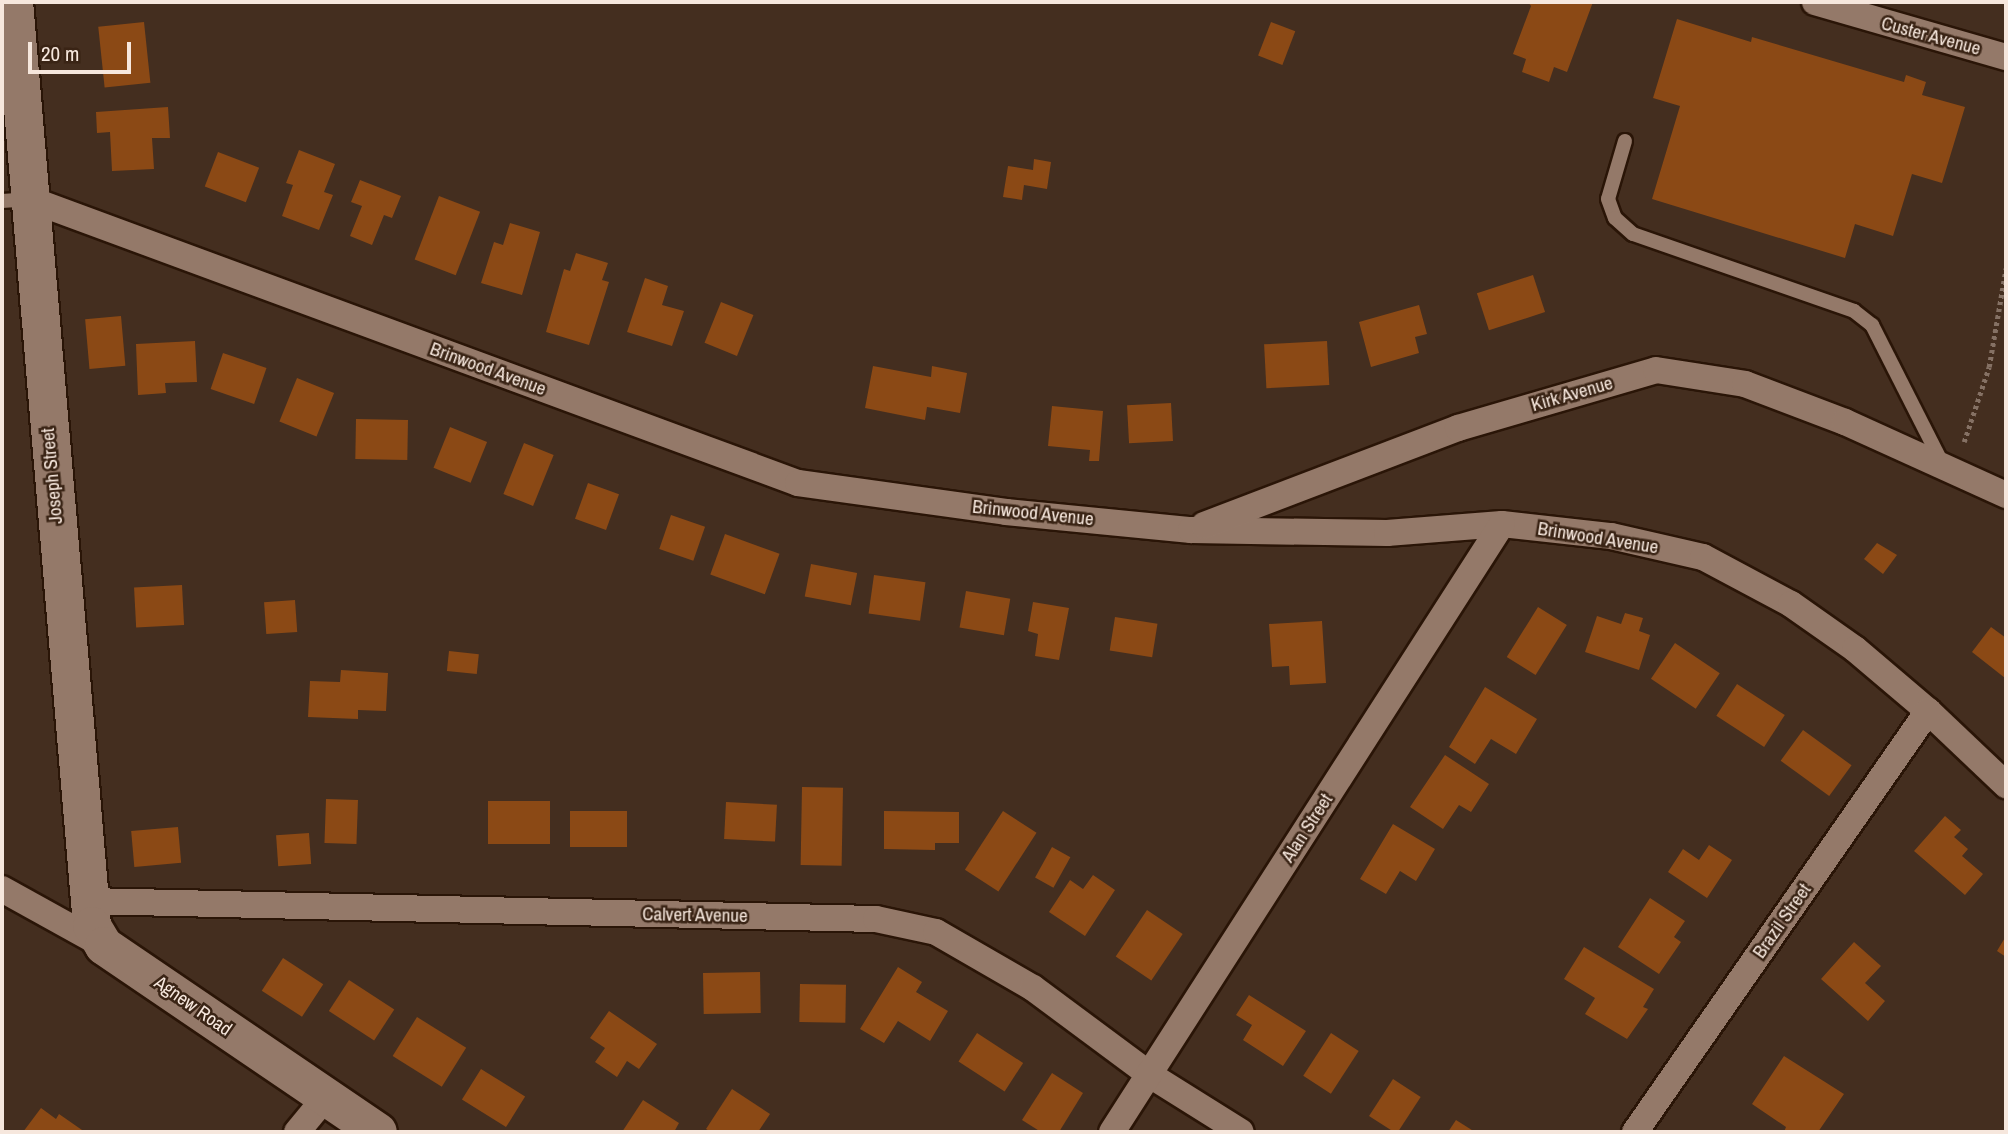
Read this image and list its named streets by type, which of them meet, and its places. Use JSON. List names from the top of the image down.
{
  "streets": {
    "street": [
      "Custer Avenue",
      "Brinwood Avenue",
      "Kirk Avenue",
      "Joseph Street",
      "Alan Street",
      "Calvert Avenue",
      "Brazil Street",
      "Agnew Road"
    ]
  },
  "crossings": [
    ["Brinwood Avenue", "Kirk Avenue"],
    ["Brinwood Avenue", "Joseph Street"],
    ["Brinwood Avenue", "Alan Street"],
    ["Brinwood Avenue", "Brazil Street"],
    ["Joseph Street", "Calvert Avenue"],
    ["Joseph Street", "Agnew Road"],
    ["Alan Street", "Calvert Avenue"]
  ],
  "scale_bar": "20 m"
}
